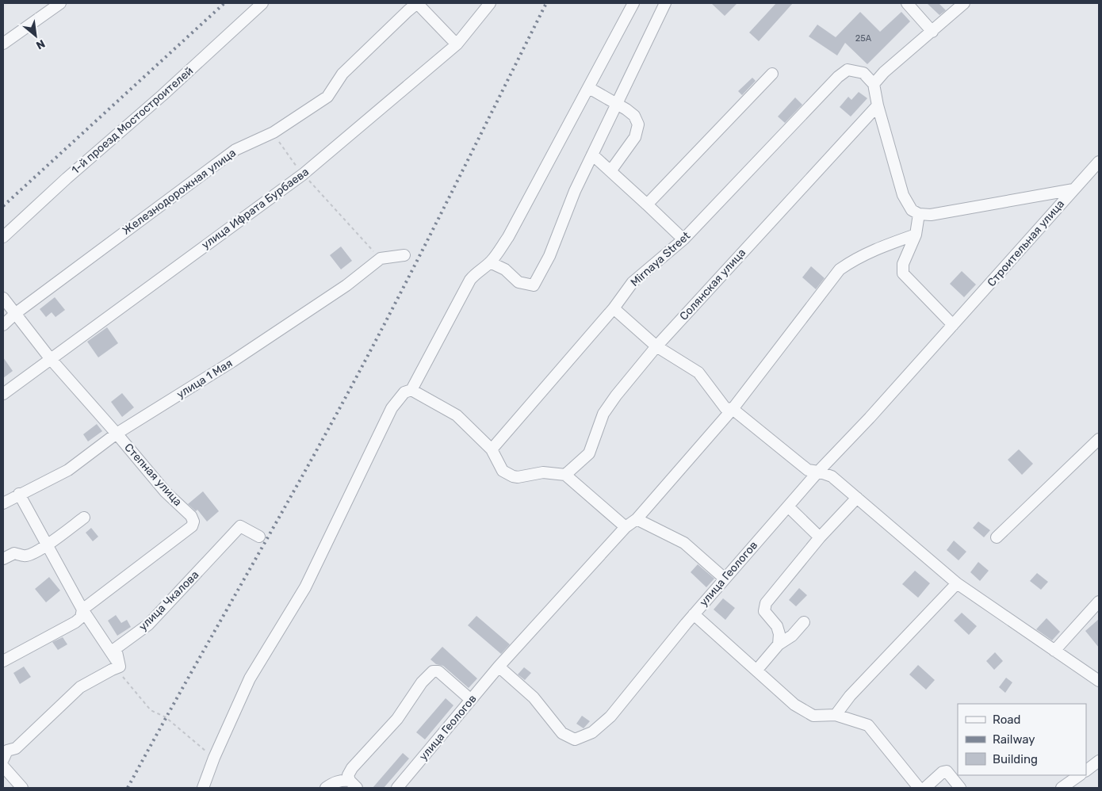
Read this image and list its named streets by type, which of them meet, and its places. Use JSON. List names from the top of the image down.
{
  "streets": {
    "street": [
      "1-й проезд Мостостроителей",
      "Железнодорожная улица",
      "улица Ифрата Бурбаева",
      "Строительная улица",
      "Mirnaya Street",
      "Солянская улица",
      "улица 1 Мая",
      "Степная улица",
      "улица Геологов",
      "улица Чкалова"
    ]
  },
  "crossings": [
    ["Железнодорожная улица", "улица Ифрата Бурбаева"],
    ["Железнодорожная улица", "Степная улица"],
    ["улица Ифрата Бурбаева", "Степная улица"],
    ["Строительная улица", "улица Геологов"],
    ["улица 1 Мая", "Степная улица"]
  ],
  "house_numbers": ["25А"],
  "legend": ["Road", "Railway", "Building"],
  "north": "bottom right"
}
